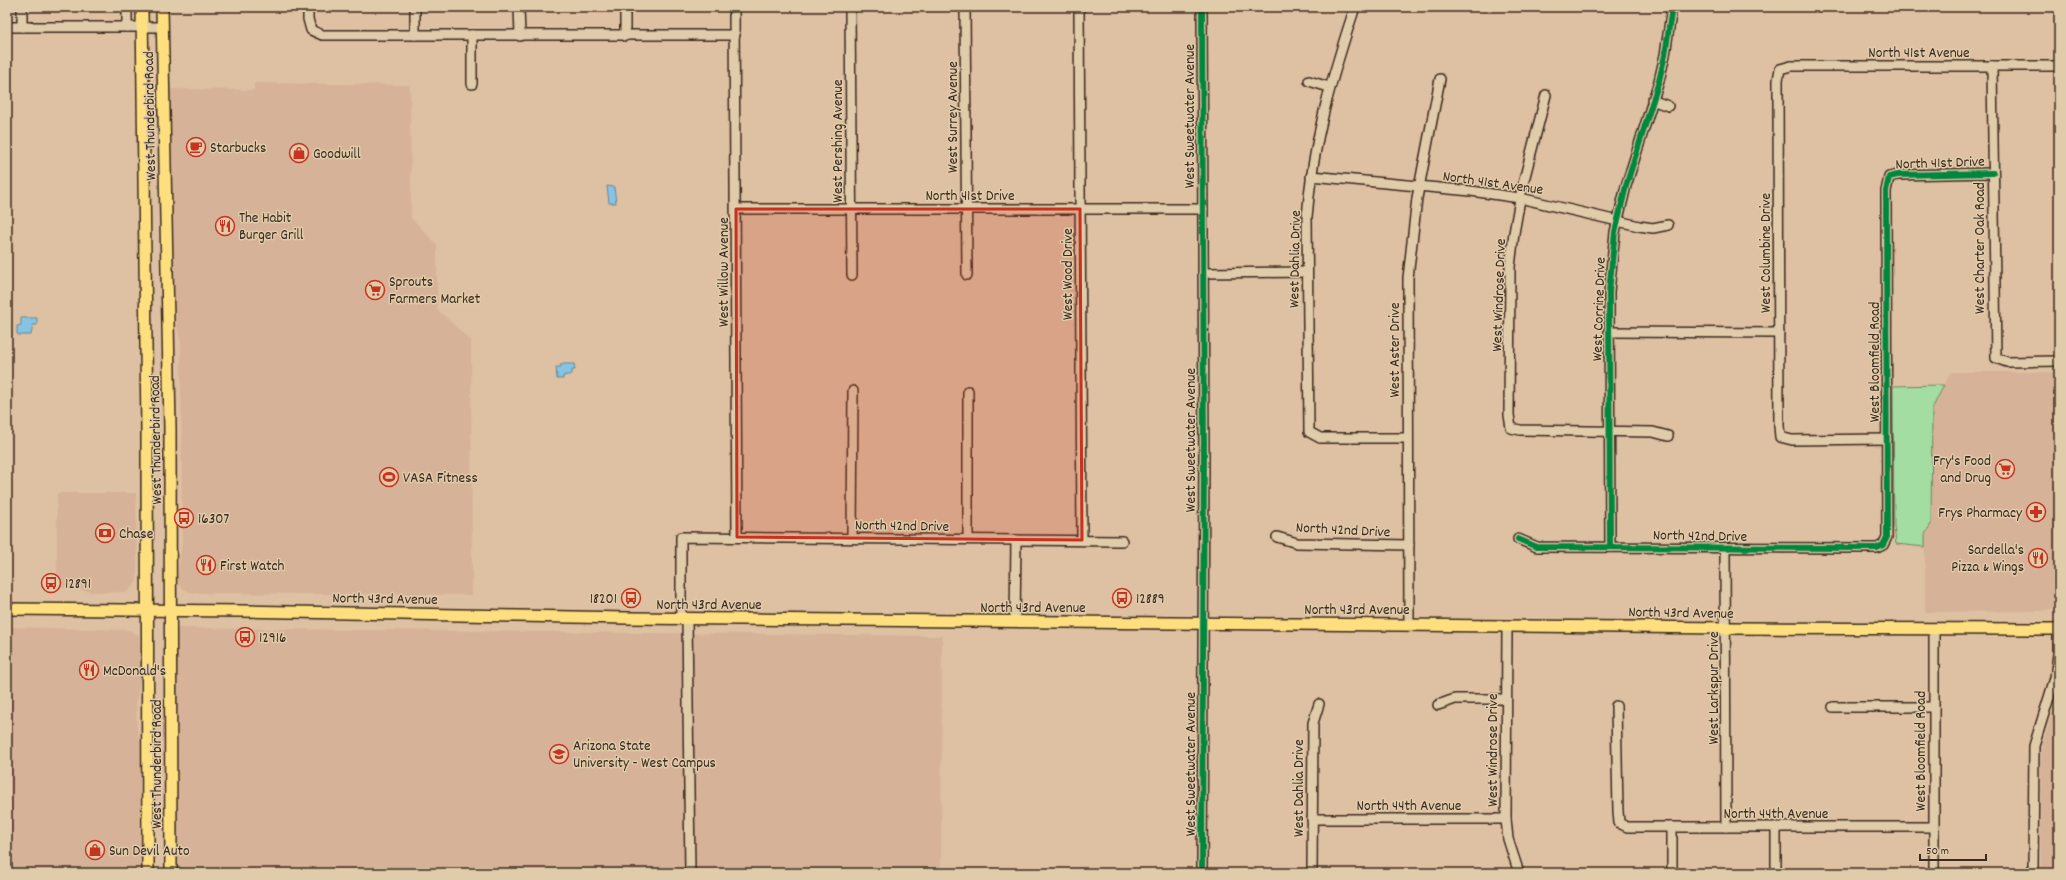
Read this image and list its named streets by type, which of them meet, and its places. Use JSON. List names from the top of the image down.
{
  "streets": {
    "main road": ["West Thunderbird Road", "North 43rd Avenue"],
    "street": [
      "North 41st Avenue",
      "West Sweetwater Avenue",
      "West Surrey Avenue",
      "West Pershing Avenue",
      "North 41st Drive",
      "West Charter Oak Road",
      "West Columbine Drive",
      "West Dahlia Drive",
      "West Willow Avenue",
      "West Wood Drive",
      "West Windrose Drive",
      "West Corrine Drive",
      "West Aster Drive",
      "West Bloomfield Road",
      "North 42nd Drive",
      "West Larkspur Drive",
      "North 44th Avenue"
    ]
  },
  "crossings": [
    ["North 41st Avenue", "West Charter Oak Road"],
    ["North 41st Avenue", "West Columbine Drive"],
    ["North 41st Avenue", "West Dahlia Drive"],
    ["North 41st Avenue", "West Windrose Drive"],
    ["North 41st Avenue", "West Corrine Drive"],
    ["North 41st Avenue", "West Aster Drive"],
    ["West Thunderbird Road", "North 43rd Avenue"],
    ["West Sweetwater Avenue", "North 41st Drive"],
    ["West Sweetwater Avenue", "North 43rd Avenue"],
    ["West Surrey Avenue", "North 41st Drive"],
    ["West Pershing Avenue", "North 41st Drive"],
    ["North 41st Drive", "West Charter Oak Road"],
    ["North 41st Drive", "West Willow Avenue"],
    ["North 41st Drive", "West Wood Drive"],
    ["North 41st Drive", "West Bloomfield Road"],
    ["West Columbine Drive", "West Bloomfield Road"],
    ["West Dahlia Drive", "West Aster Drive"],
    ["West Dahlia Drive", "North 44th Avenue"],
    ["West Willow Avenue", "North 42nd Drive"],
    ["West Wood Drive", "North 42nd Drive"],
    ["West Windrose Drive", "West Corrine Drive"],
    ["West Windrose Drive", "North 43rd Avenue"],
    ["West Windrose Drive", "North 44th Avenue"],
    ["West Corrine Drive", "North 42nd Drive"],
    ["West Aster Drive", "North 42nd Drive"],
    ["West Aster Drive", "North 43rd Avenue"],
    ["West Bloomfield Road", "North 42nd Drive"],
    ["West Bloomfield Road", "North 43rd Avenue"],
    ["West Bloomfield Road", "North 44th Avenue"],
    ["North 42nd Drive", "North 43rd Avenue"],
    ["North 42nd Drive", "West Larkspur Drive"],
    ["North 43rd Avenue", "West Larkspur Drive"],
    ["West Larkspur Drive", "North 44th Avenue"]
  ],
  "places": {
    "cafe": ["Starbucks"],
    "shop": ["Goodwill", "Sun Devil Auto"],
    "restaurant": [
      "The Habit Burger Grill",
      "Sardella's Pizza & Wings",
      "First Watch",
      "McDonald's"
    ],
    "supermarket": ["Sprouts Farmers Market", "Fry's Food and Drug"],
    "sports": ["VASA Fitness"],
    "pharmacy": ["Frys Pharmacy"],
    "bus stop": [
      "16307",
      "12891",
      "18201",
      "12889",
      "12916"
    ],
    "bank": ["Chase"],
    "school or university": ["Arizona State University - West Campus"]
  },
  "scale_bar": "50 m"
}
